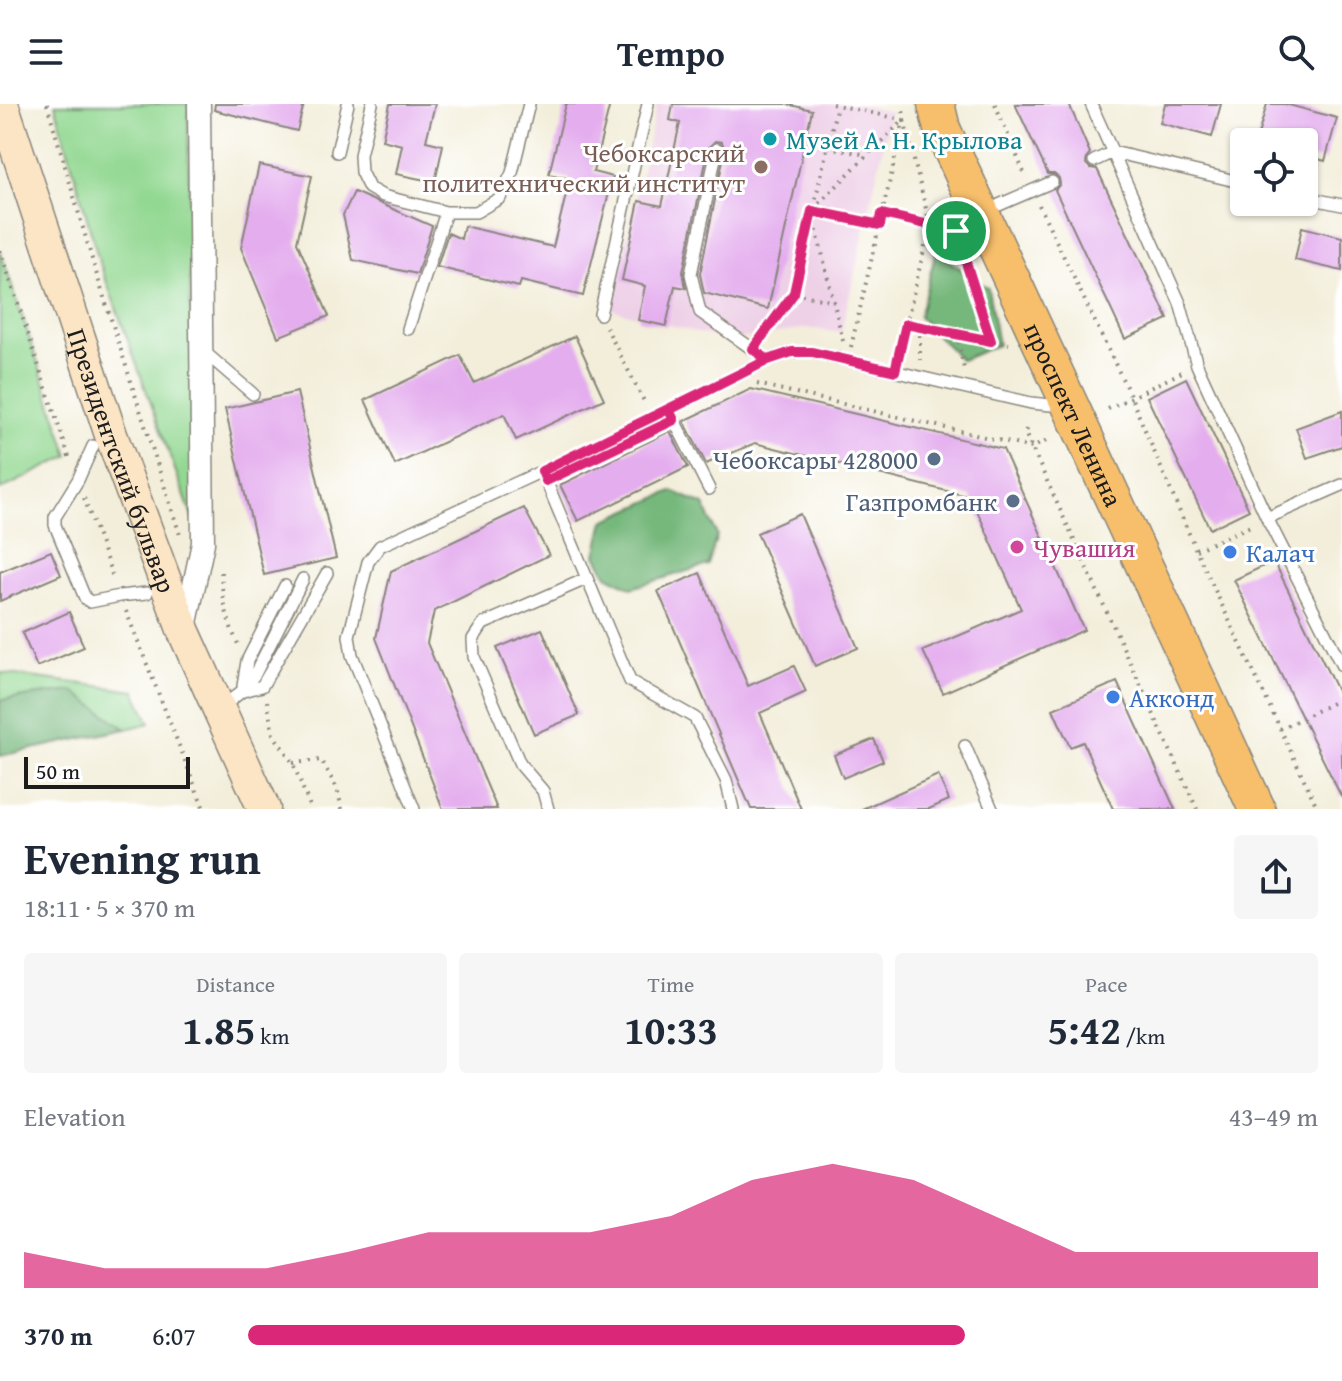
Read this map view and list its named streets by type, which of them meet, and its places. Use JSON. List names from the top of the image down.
{
  "streets": {
    "main road": ["проспект Ленина", "Президентский бульвар"]
  },
  "places": [
    "Музей А. Н. Крылова",
    "Чебоксарский политехнический институт",
    "Чебоксары 428000",
    "Газпромбанк",
    "Чувашия",
    "Калач",
    "Акконд"
  ],
  "scale_bar": "50 m",
  "page": {
    "header": "Tempo",
    "scale": "50 m",
    "heading": ["Evening run", "18:11 · 5 × 370 m"],
    "stats": [
      ["Distance", "1.85 km"],
      ["Time", "10:33"],
      ["Pace", "5:42 /km"]
    ],
    "chart": ["Elevation", "43–49 m"],
    "list": [
      {
        "name": "370 m",
        "note": "6:07"
      }
    ]
  }
}
